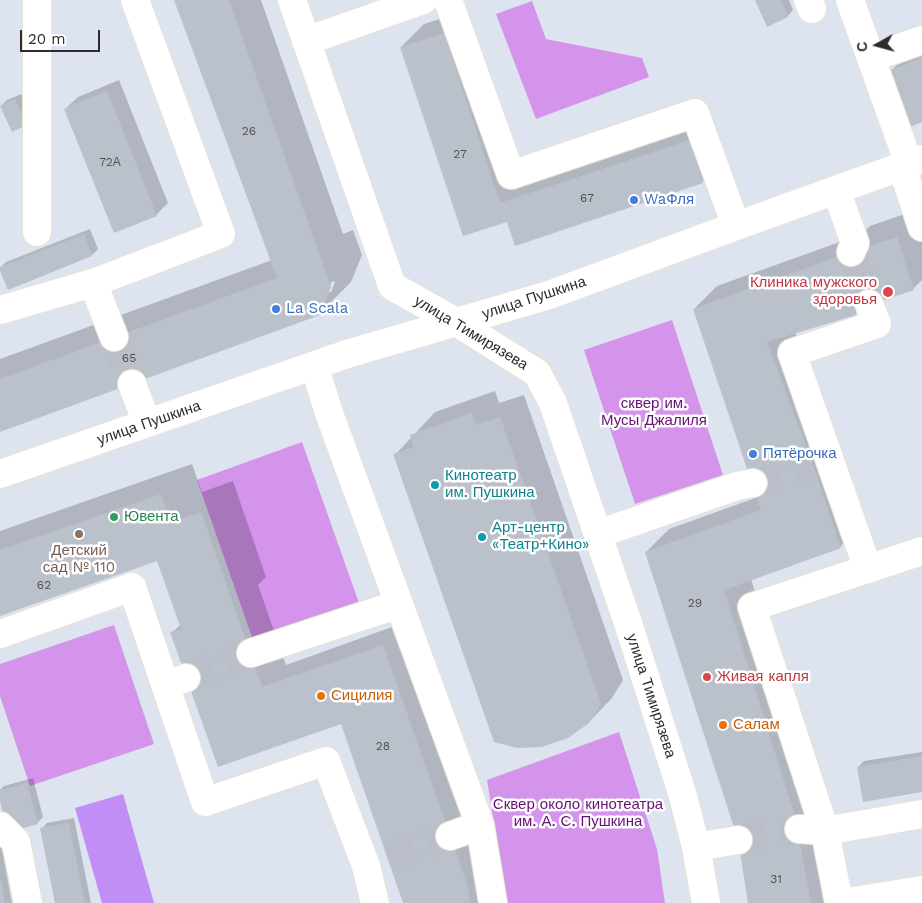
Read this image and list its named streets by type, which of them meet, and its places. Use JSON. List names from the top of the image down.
{
  "streets": {
    "street": ["улица Пушкина", "улица Тимирязева"]
  },
  "crossings": [
    ["улица Пушкина", "улица Тимирязева"]
  ],
  "parks": ["сквер им. Мусы Джалиля", "Сквер около кинотеатра им. А. С. Пушкина"],
  "places": [
    "WaФля",
    "Клиника мужского здоровья",
    "La Scala",
    "Пятёрочка",
    "Кинотеатр им. Пушкина",
    "Ювента",
    "Детский сад № 110",
    "Арт-центр «Театр+Кино»",
    "Живая капля",
    "Сицилия",
    "Салам"
  ],
  "house_numbers": [
    "26",
    "27",
    "72А",
    "67",
    "65",
    "62",
    "29",
    "28",
    "31"
  ],
  "scale_bar": "20 m",
  "north": "left"
}
